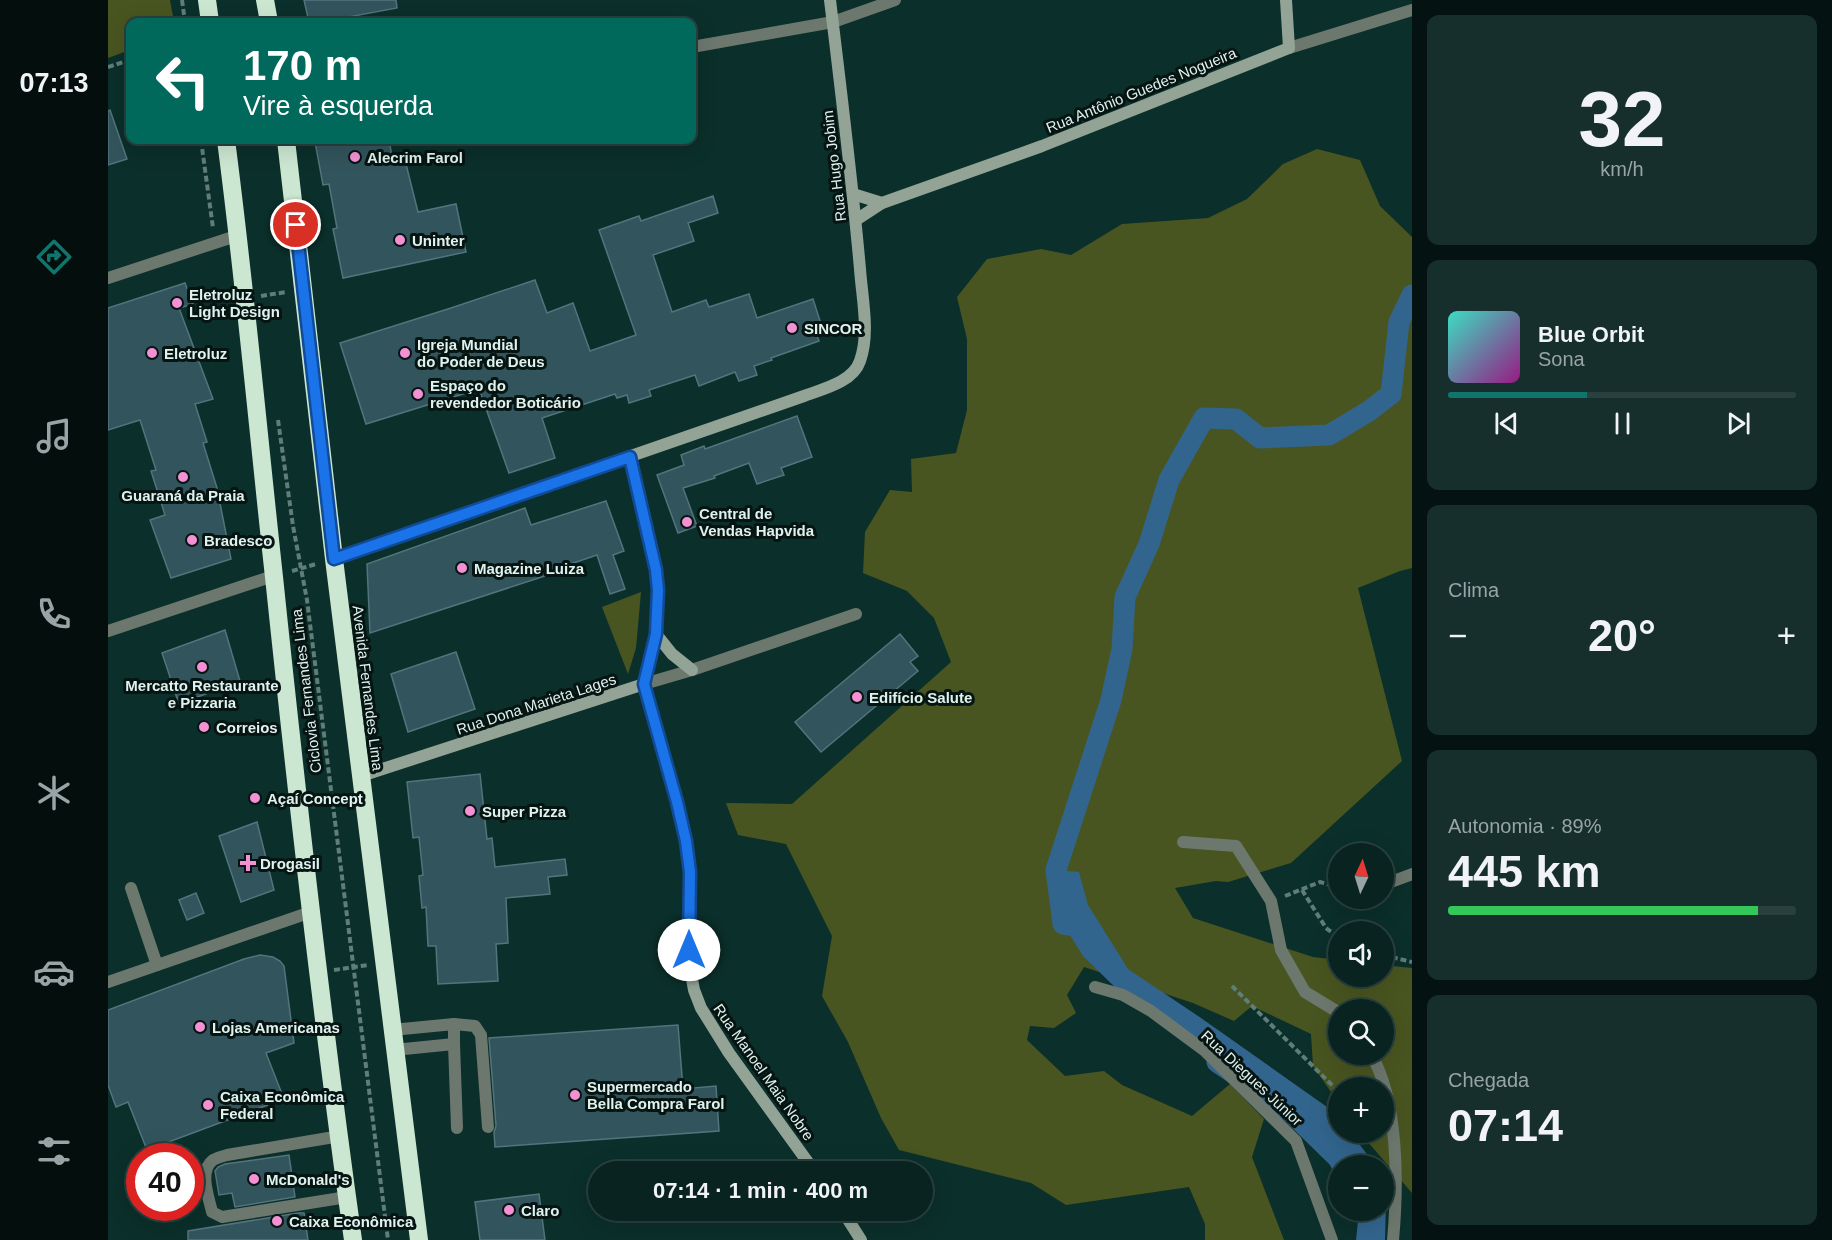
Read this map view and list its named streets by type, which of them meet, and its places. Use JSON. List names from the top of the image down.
{
  "streets": {
    "highway": ["Avenida Fernandes Lima"],
    "street": [
      "Rua Antônio Guedes Nogueira",
      "Rua Hugo Jobim",
      "Rua Dona Marieta Lages",
      "Rua Manoel Maia Nobre",
      "Rua Diegues Júnior"
    ],
    "path": ["Ciclovia Fernandes Lima"]
  },
  "crossings": [
    ["Rua Antônio Guedes Nogueira", "Rua Hugo Jobim"],
    ["Rua Hugo Jobim", "Avenida Fernandes Lima"],
    ["Rua Hugo Jobim", "Rua Manoel Maia Nobre"],
    ["Avenida Fernandes Lima", "Rua Dona Marieta Lages"],
    ["Rua Dona Marieta Lages", "Rua Manoel Maia Nobre"]
  ],
  "places": {
    "other": [
      "Alecrim Farol",
      "Uninter",
      "Eletroluz Light Design",
      "SINCOR",
      "Eletroluz",
      "Igreja Mundial do Poder de Deus",
      "Espaço do revendedor Boticário",
      "Guaraná da Praia",
      "Central de Vendas Hapvida",
      "Bradesco",
      "Magazine Luiza",
      "Mercatto Restaurante e Pizzaria",
      "Edifício Salute",
      "Correios",
      "Açaí Concept",
      "Super Pizza",
      "Lojas Americanas",
      "Supermercado Bella Compra Farol",
      "Caixa Econômica Federal",
      "McDonald's",
      "Claro",
      "Caixa Econômica"
    ],
    "health": ["Drogasil"]
  },
  "north": "top",
  "page": {
    "tabs": "07:13",
    "tile": [
      ["32", "km/h"],
      "Clima",
      ["Autonomia · 89%", "445 km"],
      ["Chegada", "07:14"]
    ],
    "turn": ["170 m", "Vire à esquerda"],
    "song": ["Blue Orbit", "Sona"],
    "heat": ["−", "20°", "+"],
    "map_buttons": ["+", "−"],
    "limit": "40",
    "trip": "07:14 · 1 min · 400 m"
  }
}
